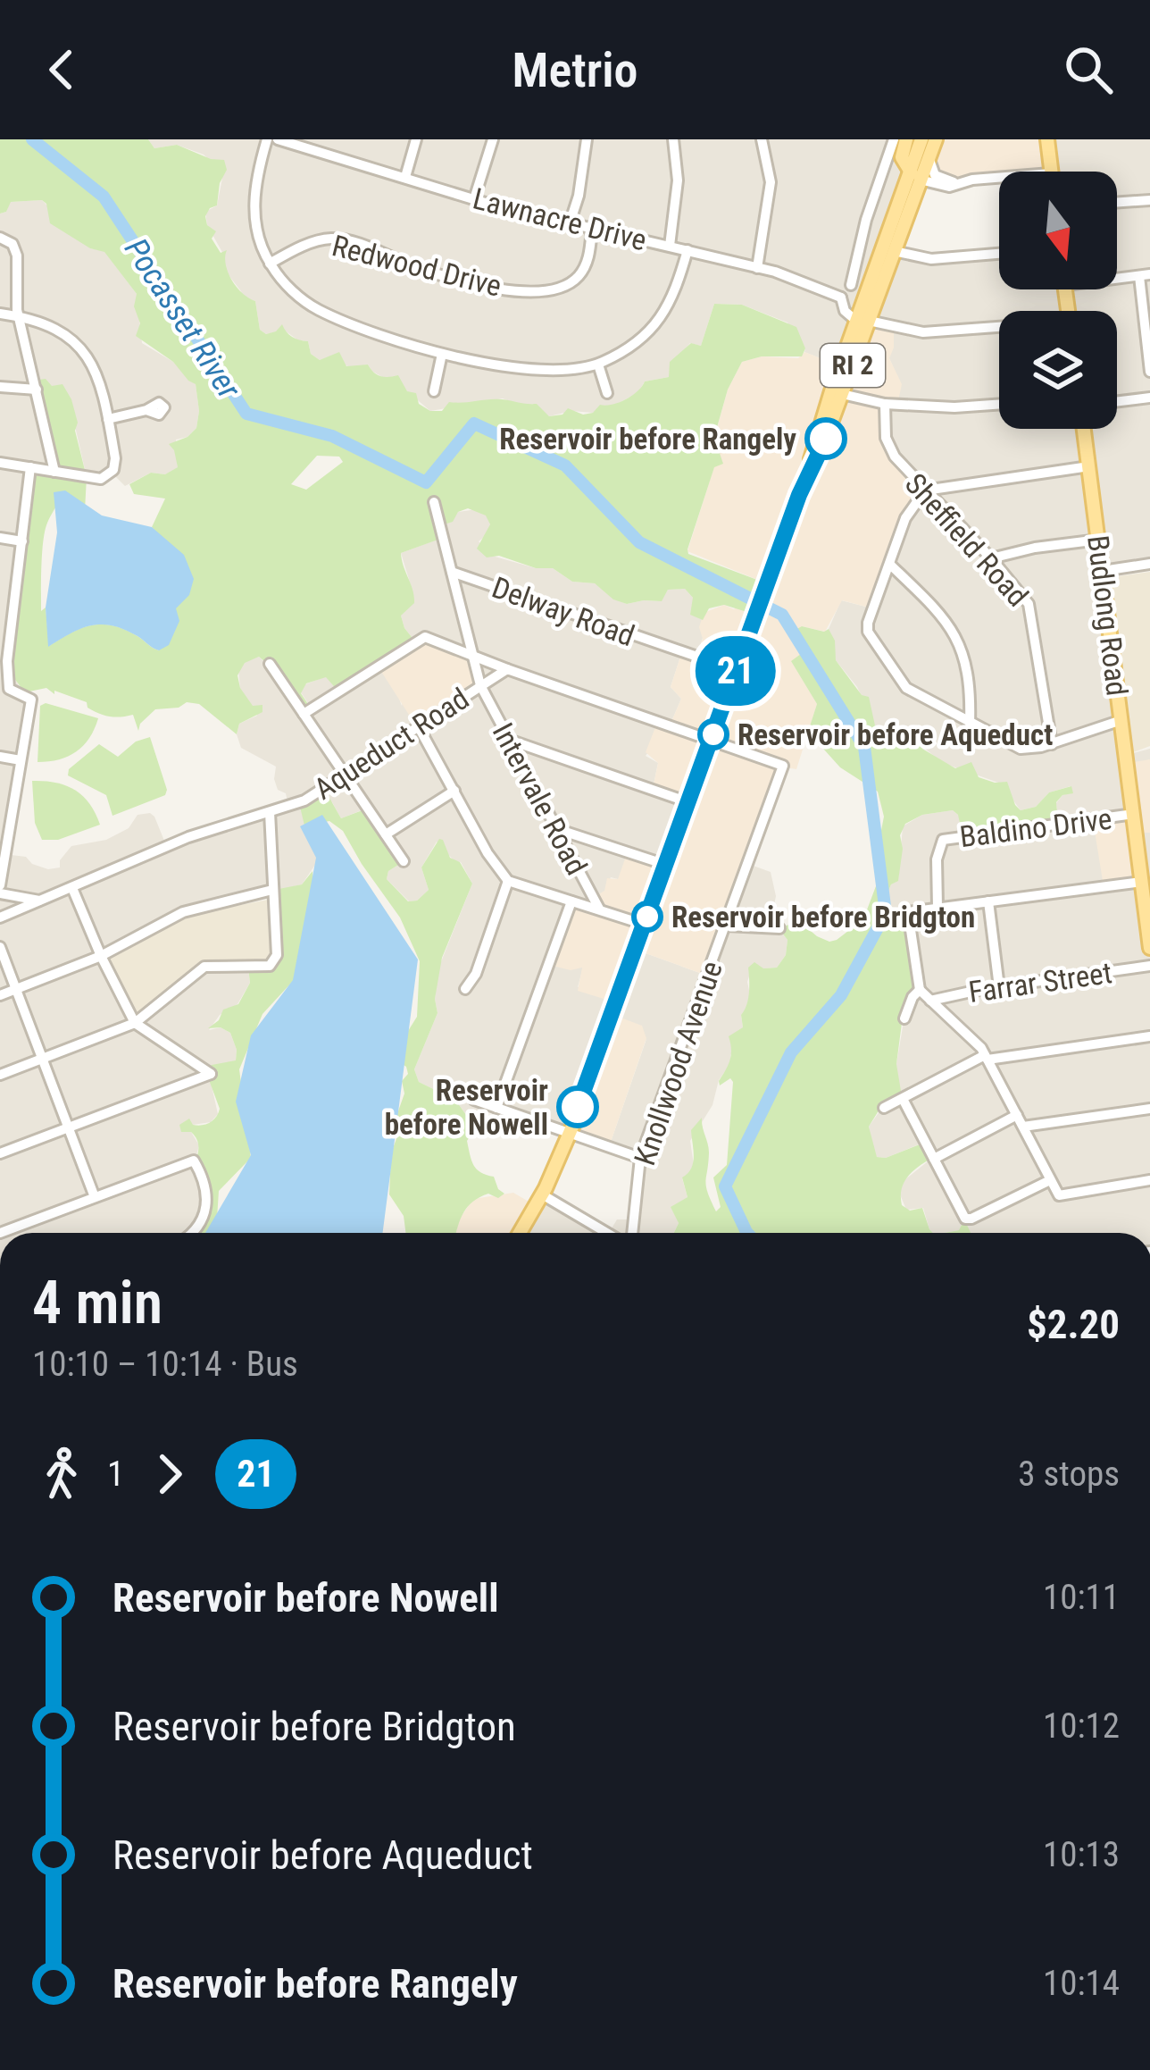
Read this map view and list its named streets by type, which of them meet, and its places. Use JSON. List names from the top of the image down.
{
  "streets": {
    "main road": ["RI 2", "Budlong Road"],
    "street": [
      "Lawnacre Drive",
      "Redwood Drive",
      "Sheffield Road",
      "Delway Road",
      "Aqueduct Road",
      "Intervale Road",
      "Baldino Drive",
      "Farrar Street",
      "Knollwood Avenue"
    ]
  },
  "crossings": [
    ["Lawnacre Drive", "Redwood Drive"],
    ["RI 2", "Delway Road"],
    ["RI 2", "Knollwood Avenue"],
    ["Delway Road", "Intervale Road"],
    ["Budlong Road", "Baldino Drive"],
    ["Aqueduct Road", "Intervale Road"]
  ],
  "water": ["Pocasset River"],
  "places": [
    "Reservoir before Rangely",
    "Reservoir before Aqueduct",
    "Reservoir before Bridgton",
    "Reservoir before Nowell"
  ],
  "lines": ["bus line 21"],
  "north": "bottom",
  "page": {
    "header": "Metrio",
    "on_map": "21",
    "heading": ["4 min", "10:10 – 10:14 · Bus", "$2.20"],
    "legs": ["1", "21", "3 stops"],
    "list": [
      {
        "name": "Reservoir before Nowell",
        "value": "10:11"
      },
      {
        "name": "Reservoir before Bridgton",
        "value": "10:12"
      },
      {
        "name": "Reservoir before Aqueduct",
        "value": "10:13"
      },
      {
        "name": "Reservoir before Rangely",
        "value": "10:14"
      }
    ]
  }
}
